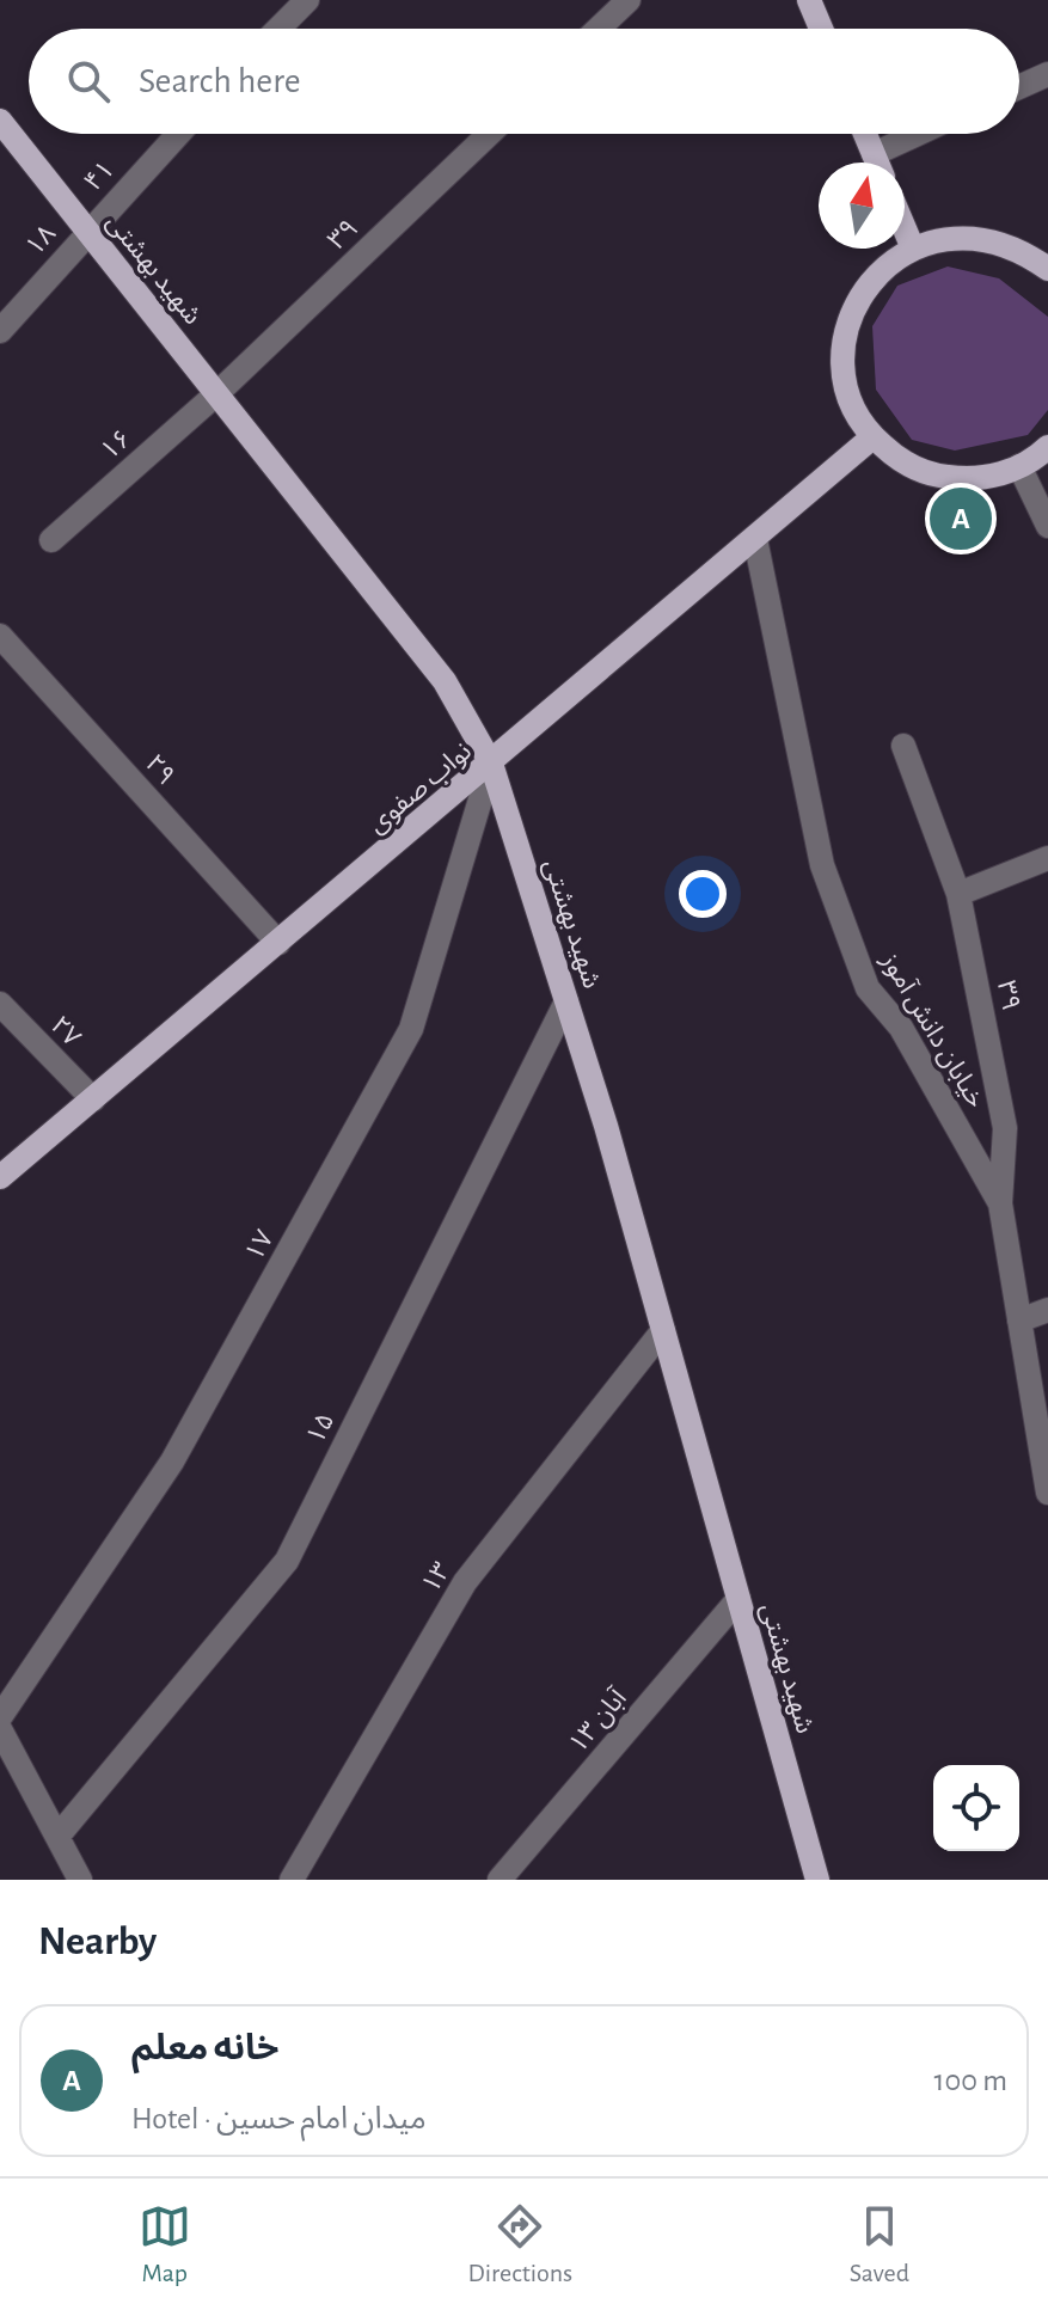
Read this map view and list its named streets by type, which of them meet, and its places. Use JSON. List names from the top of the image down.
{
  "streets": {
    "main road": ["شهید بهشتی", "نواب صفوی"],
    "street": [
      "۴۱",
      "۳۹",
      "۱۸",
      "۱۶",
      "۲۹",
      "خیابان دانش آموز",
      "۲۷",
      "۱۷",
      "۱۵",
      "۱۳",
      "۱۳ آبان"
    ]
  },
  "crossings": [
    ["۴۱", "۱۸"],
    ["۴۱", "شهید بهشتی"],
    ["۳۹", "شهید بهشتی"],
    ["۳۹", "۱۶"],
    ["۳۹", "خیابان دانش آموز"],
    ["۱۸", "شهید بهشتی"],
    ["شهید بهشتی", "۱۶"],
    ["شهید بهشتی", "نواب صفوی"],
    ["شهید بهشتی", "۱۷"],
    ["شهید بهشتی", "۱۵"],
    ["شهید بهشتی", "۱۳"],
    ["شهید بهشتی", "۱۳ آبان"],
    ["۲۹", "نواب صفوی"],
    ["نواب صفوی", "خیابان دانش آموز"],
    ["نواب صفوی", "۲۷"],
    ["نواب صفوی", "۱۷"]
  ],
  "north": "top",
  "page": {
    "search": "Search here",
    "pins": "A",
    "heading": "Nearby",
    "list": [
      {
        "mark": "A",
        "name": "خانه معلم",
        "note": "Hotel · میدان امام حسین",
        "value": "100 m"
      }
    ],
    "nav": ["Map", "Directions", "Saved"]
  }
}
